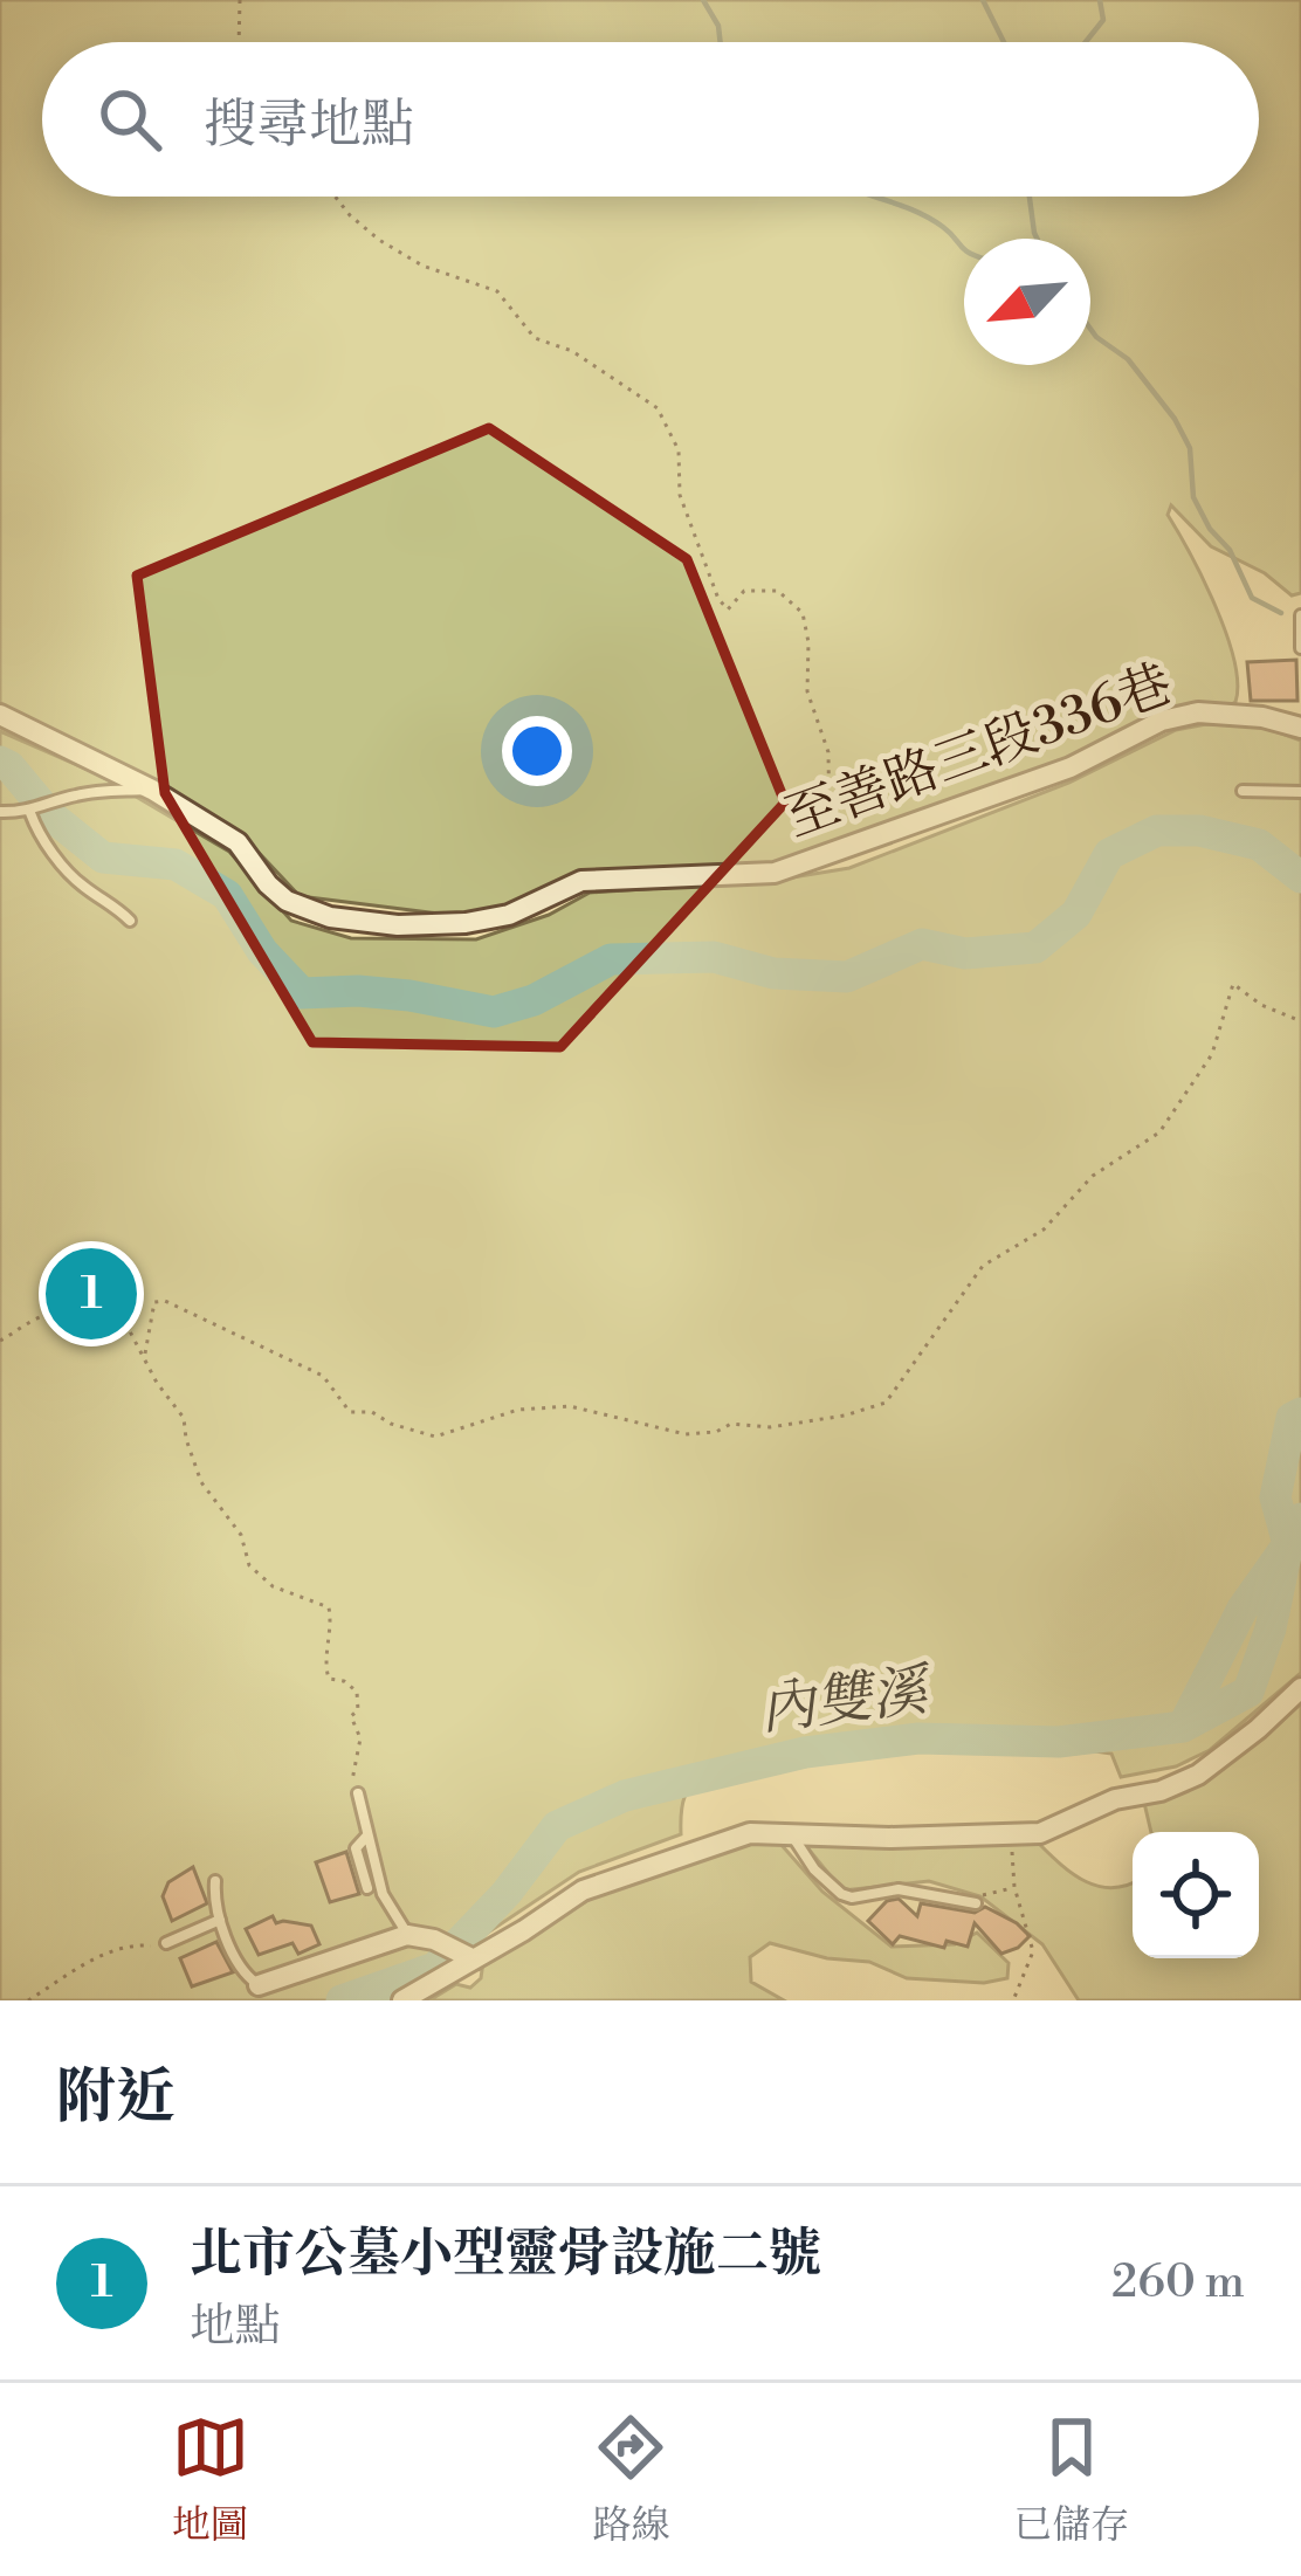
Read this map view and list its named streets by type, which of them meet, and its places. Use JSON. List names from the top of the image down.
{
  "streets": {
    "street": ["至善路三段336巷"]
  },
  "water": ["內雙溪"],
  "north": "bottom left",
  "page": {
    "search": "搜尋地點",
    "pins": "1",
    "heading": "附近",
    "list": [
      {
        "mark": "1",
        "name": "北市公墓小型靈骨設施二號",
        "note": "地點",
        "value": "260 m"
      }
    ],
    "nav": ["地圖", "路線", "已儲存"]
  }
}
